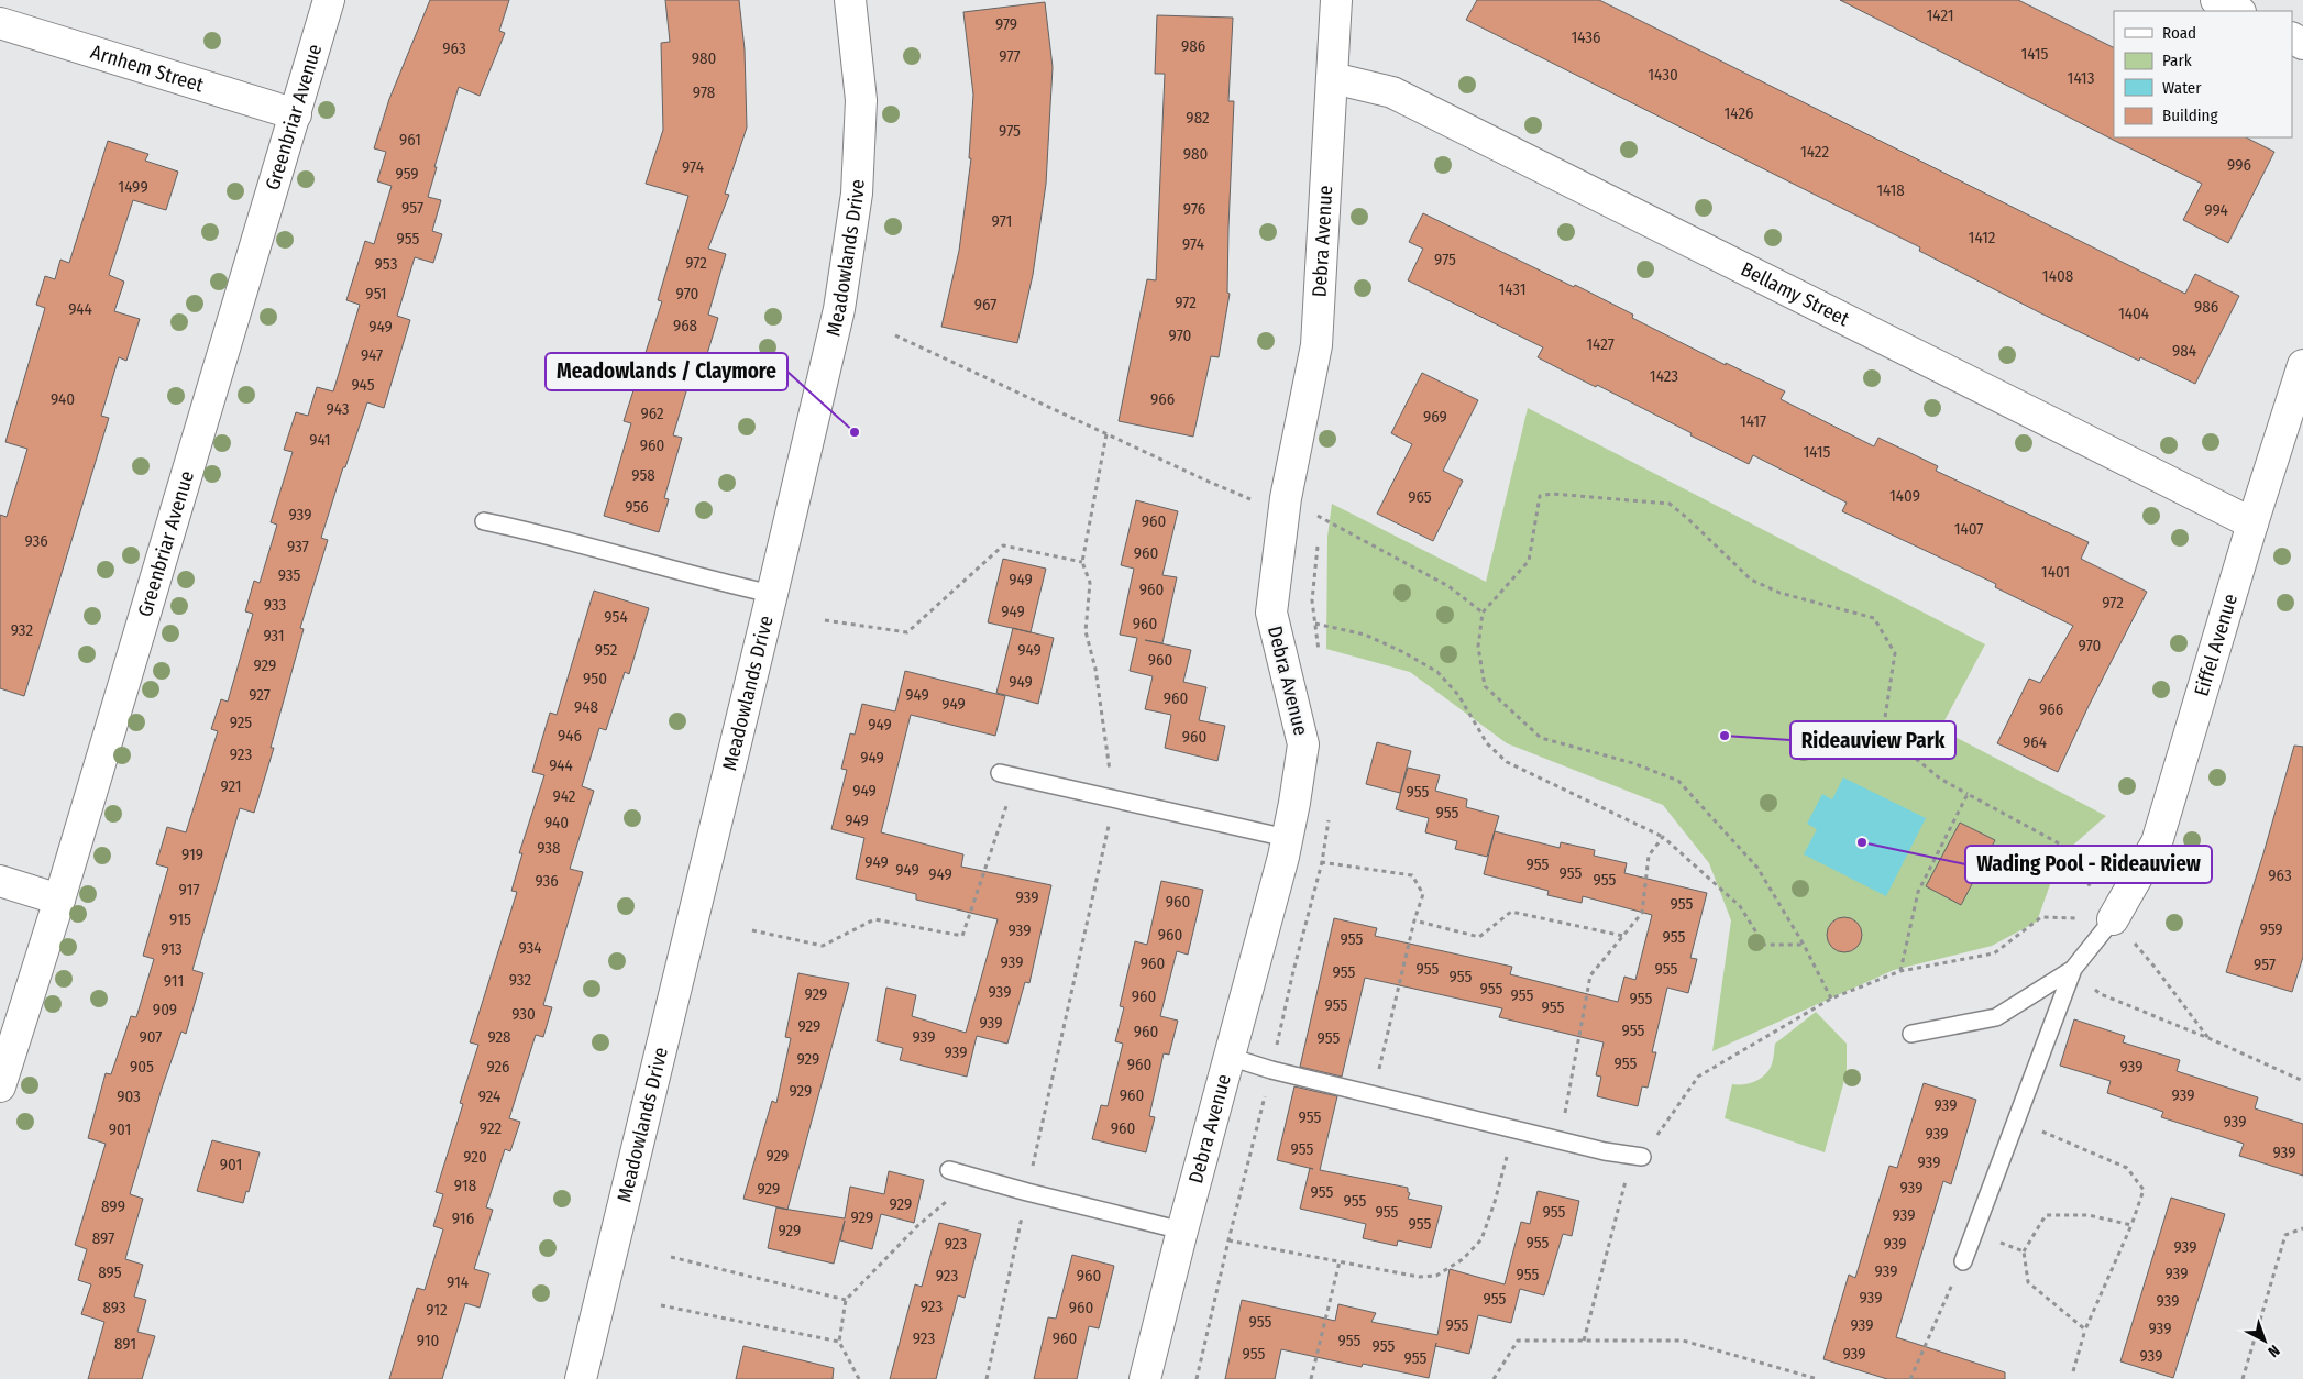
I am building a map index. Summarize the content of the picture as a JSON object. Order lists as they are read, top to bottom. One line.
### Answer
{"streets":{"street":["Arnhem Street","Greenbriar Avenue","Debra Avenue","Meadowlands Drive","Bellamy Street","Eiffel Avenue"]},"crossings":[["Arnhem Street","Greenbriar Avenue"],["Debra Avenue","Bellamy Street"],["Bellamy Street","Eiffel Avenue"]],"places":["Meadowlands / Claymore","Rideauview Park","Wading Pool - Rideauview"],"house_numbers":["1421","979","1436","986","963","1415","977","980","1430","1413","978","1426","982","975","961","1422","980","996","974","959","1499","1418","957","976","994","971","1412","955","974","975","972","953","1408","1431","951","970","972","967","986","944","1404","968","949","970","1427","984","947","1423","945","940","966","943","962","969","1417","941","960","1415","958","1409","965","956","939","960","1407","936","937","960","1401","935","949","960","972","933","949","954","960","932","931","970","952","949","960","929","950","949","927","949","960","949","948","966","925","949","946","960","964","923","949","944","921","949","955","942","955","949","940","938","919","949","955","949","955","949","963","955","936","917","939","960","955","915","959","939","960","955","955","934","913","939","960","957","955","955","955","955","932","911","955","939","929","955","960","955","955","955","909","930","939","929","955","960","907","928","939","955","939","929","955","960","905","926","939","929","960","939","903","924","939","955","939","922","960","901","939","955","939","929","920","939","901","918","939","929","955","955","929","899","955","955","939","929","916","955","929","897","955","923","939","939","939","895","939","955","923","960","914","939","955","939","923","893","960","912","955","955","939","939","923","960","910","955","891","955","955","939","939","955"],"legend":["Road","Park","Water","Building"],"north":"bottom right"}
